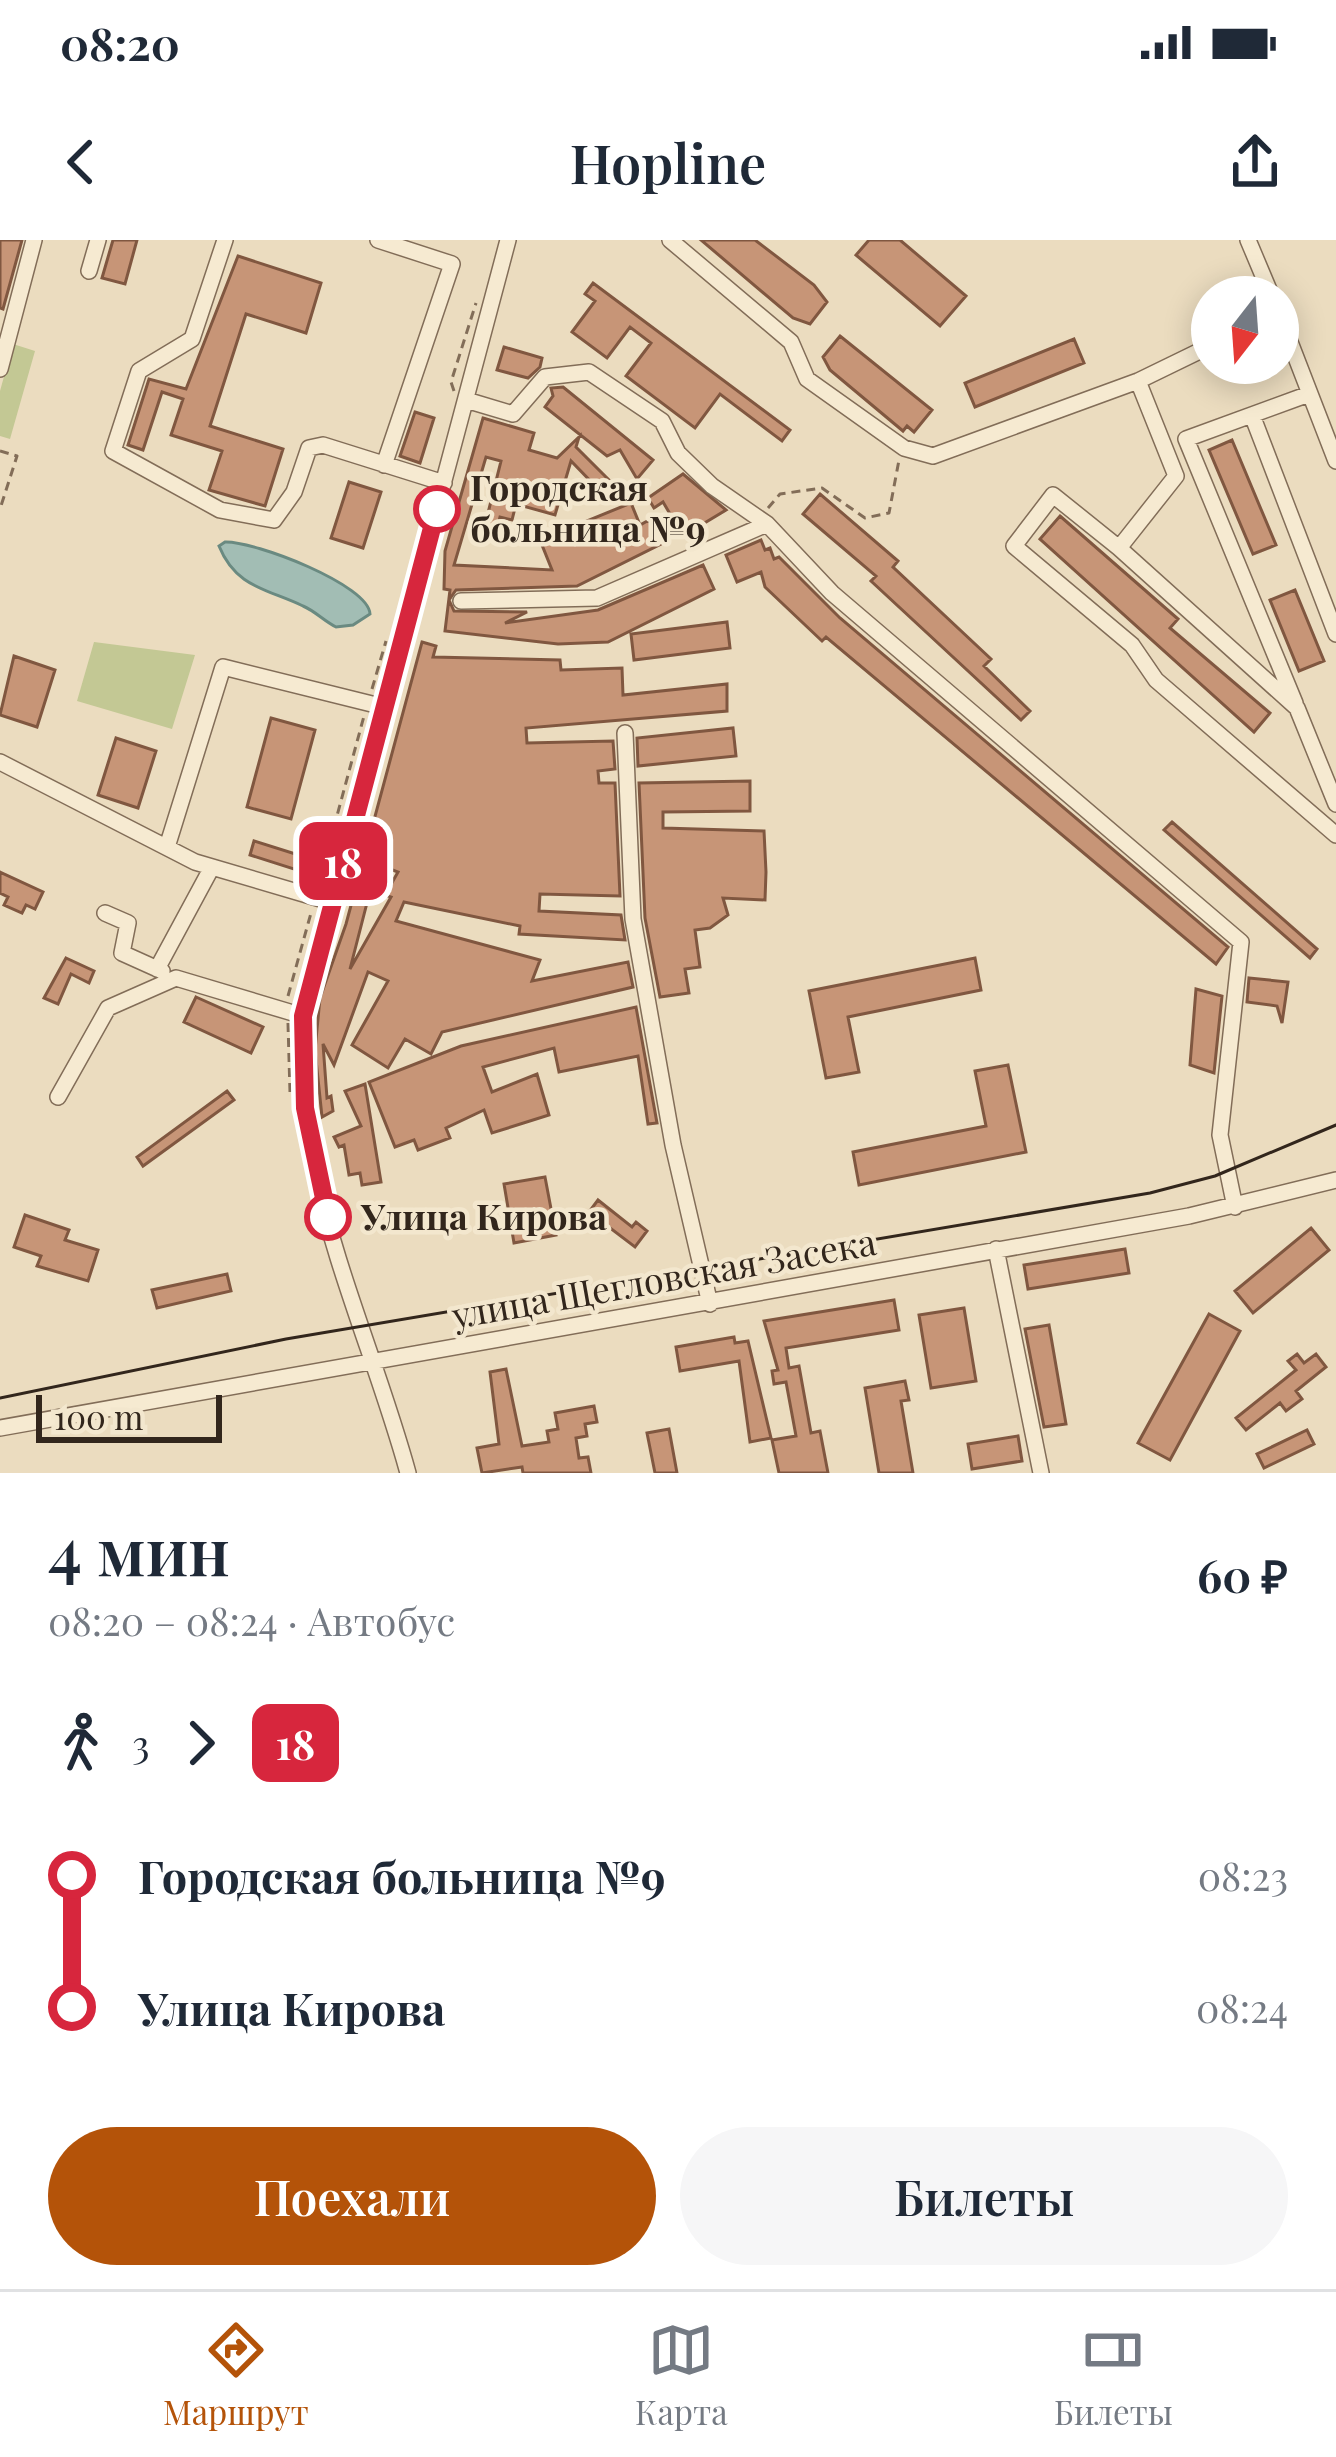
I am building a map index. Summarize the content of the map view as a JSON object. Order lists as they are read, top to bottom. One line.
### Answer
{"streets":{"street":["улица Щегловская Засека"]},"places":["Городская больница №9","Улица Кирова"],"lines":["bus line 18"],"scale_bar":"100 m","north":"bottom","page":{"status":"08:20","header":"Hopline","on_map":"18","scale":"100 m","heading":["4 мин","08:20 – 08:24 · Автобус","60 ₽"],"legs":["3","18"],"list":[{"name":"Городская больница №9","value":"08:23"},{"name":"Улица Кирова","value":"08:24"}],"buttons":["Поехали","Билеты"],"tabs":["Маршрут","Карта","Билеты"]}}
